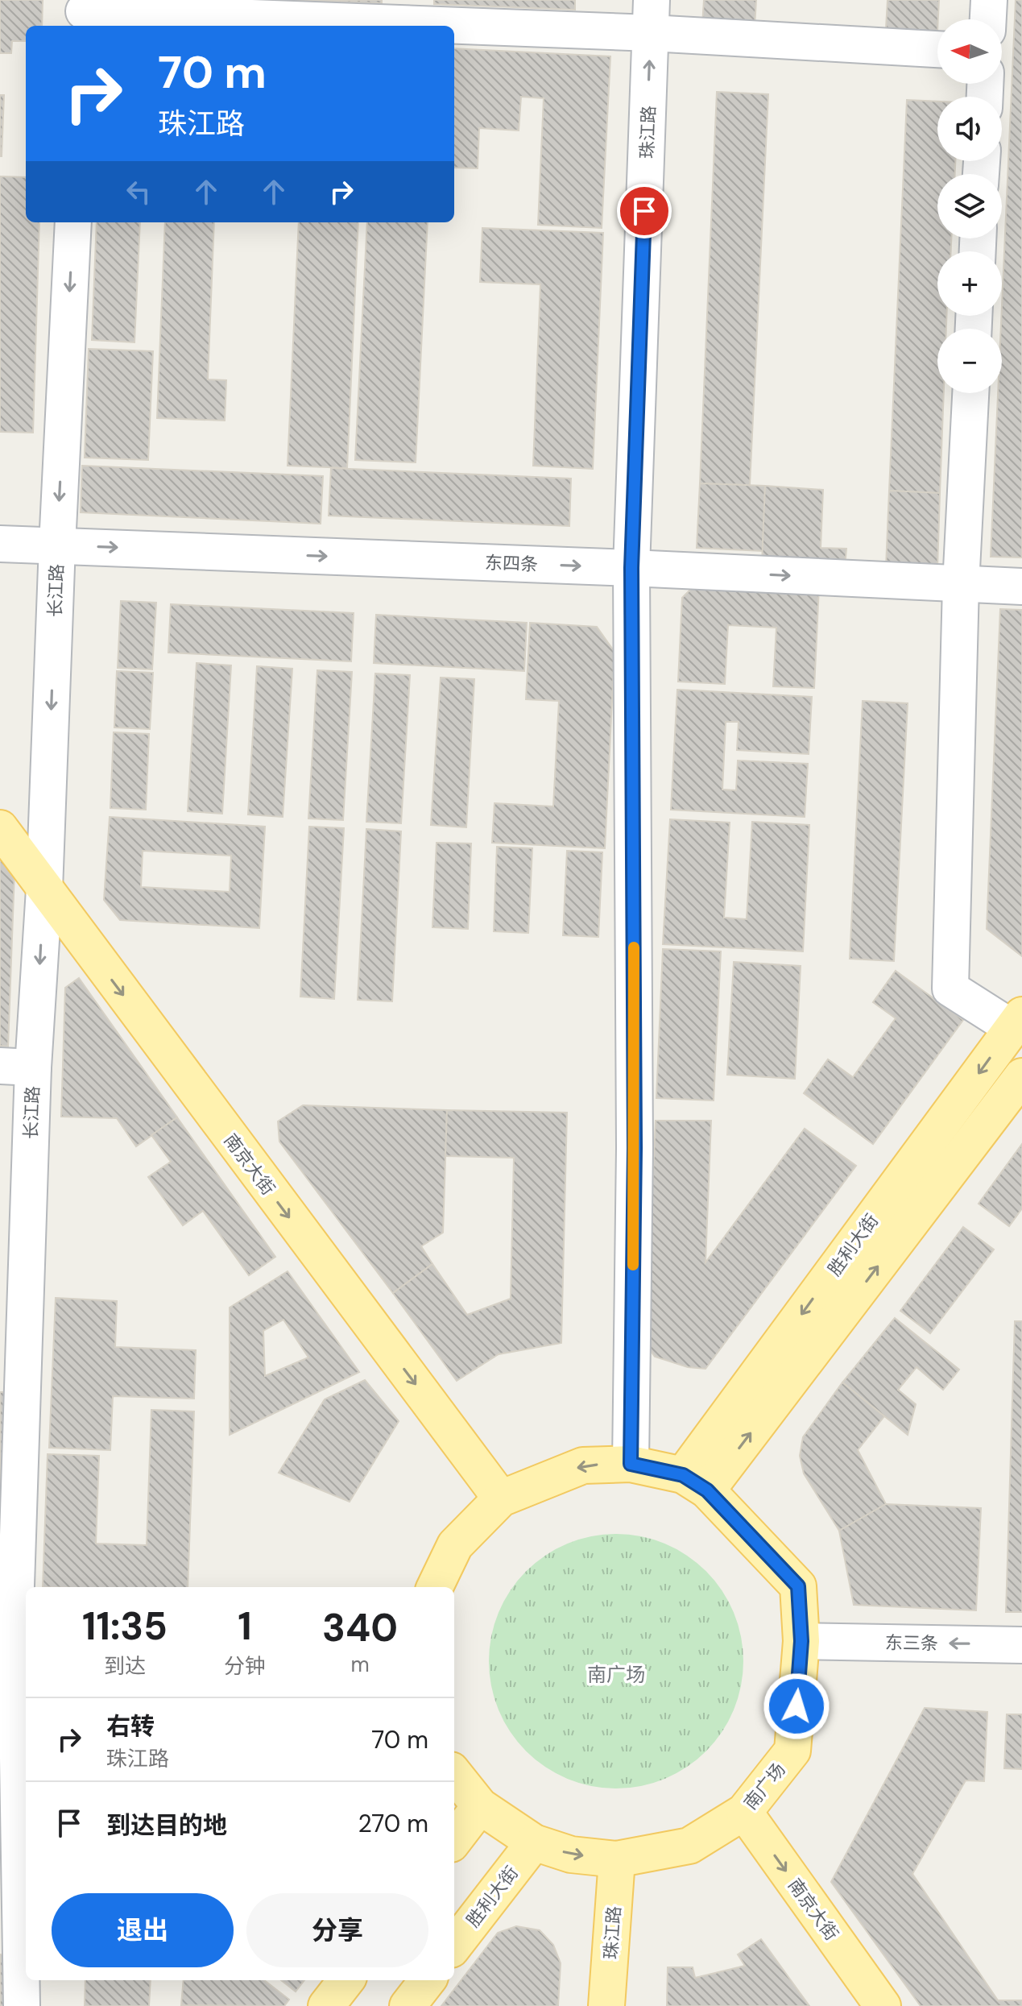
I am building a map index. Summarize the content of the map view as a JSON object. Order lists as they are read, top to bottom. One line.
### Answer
{"streets":{"main road":["珠江路","南京大街","胜利大街","南广场"],"street":["东四条","长江路","东三条"]},"crossings":[["珠江路","东四条"],["珠江路","南广场"],["东四条","长江路"],["长江路","南京大街"],["南京大街","南广场"],["胜利大街","南广场"],["东三条","南广场"]],"one_way":["东四条","长江路","南京大街","东三条"],"districts":["南广场"],"north":"left","page":{"map_buttons":["+","−"],"turn":["70 m","珠江路"],"eta":["11:35","到达","1","分钟","340","m"],"list":[{"name":"右转","note":"珠江路","value":"70 m"},{"name":"到达目的地","value":"270 m"}],"buttons":["退出","分享"]}}
